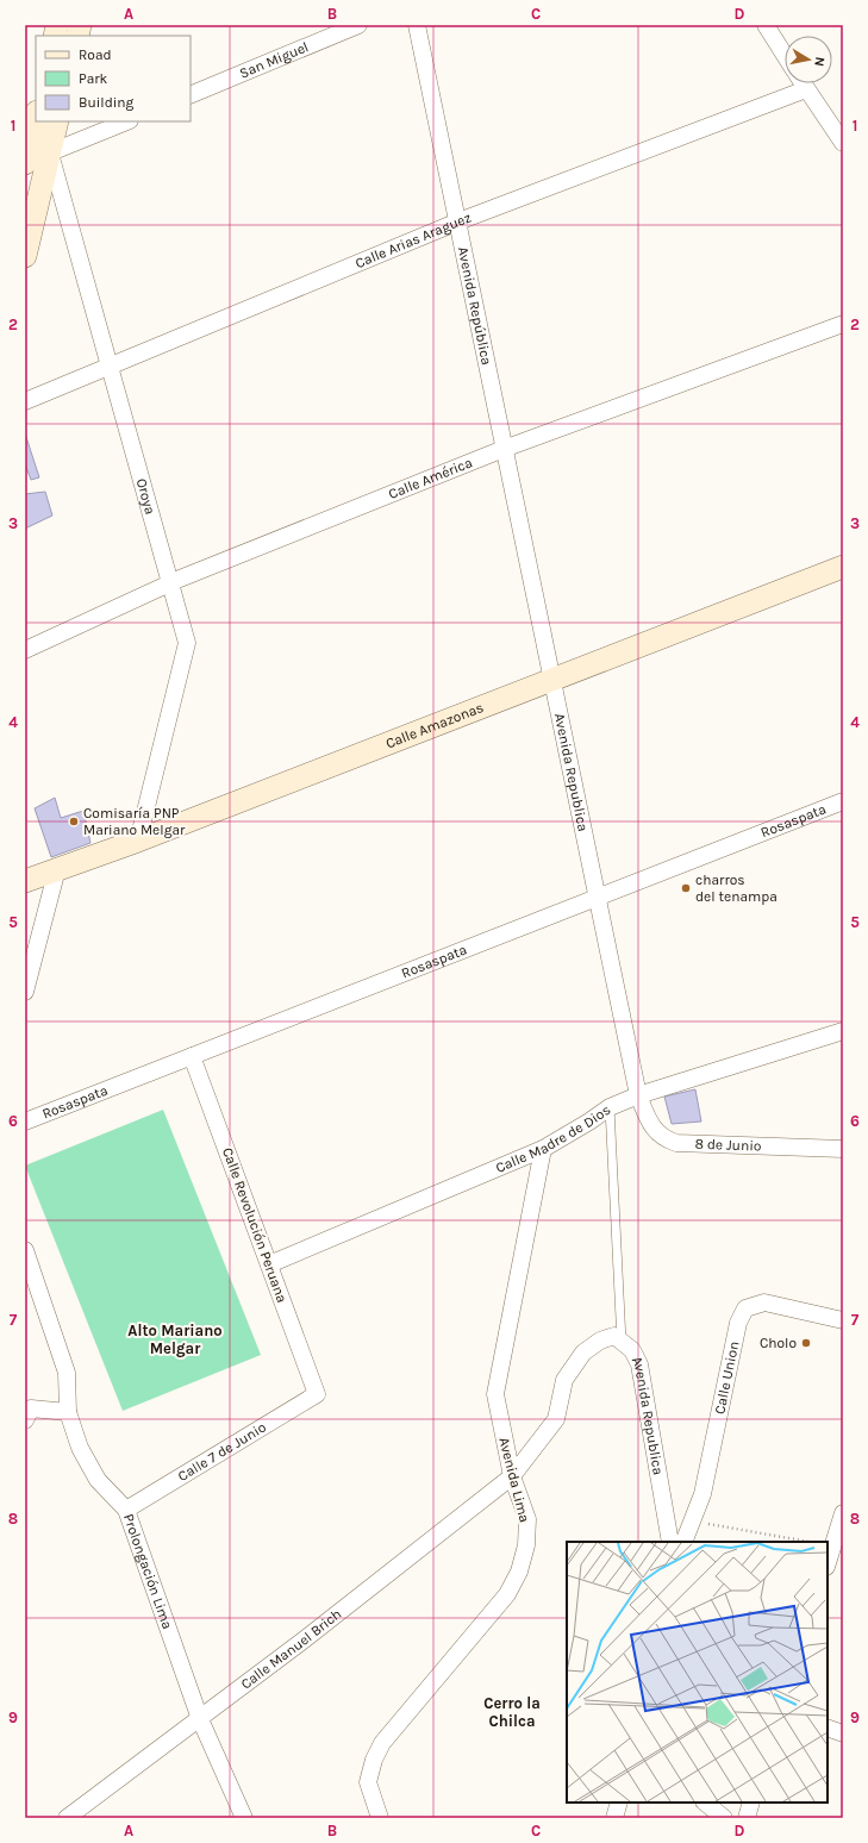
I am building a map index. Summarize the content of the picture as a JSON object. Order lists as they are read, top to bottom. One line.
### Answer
{"streets":{"street":["San Miguel","Calle Arias Araguez","Avenida República","Calle América","Oroya","Calle Amazonas","Avenida Republica","Rosaspata","Calle Madre de Dios","8 de Junio","Calle Revolución Peruana","Calle Union","Calle 7 de Junio","Avenida Lima","Prolongación Lima","Calle Manuel Brich"]},"crossings":[["Calle Arias Araguez","Avenida República"],["Calle Arias Araguez","Oroya"],["Avenida República","Calle América"],["Avenida República","Avenida Republica"],["Calle América","Oroya"],["Calle América","Avenida Republica"],["Oroya","Calle Amazonas"],["Calle Amazonas","Avenida Republica"],["Avenida Republica","Rosaspata"],["Avenida Republica","Calle Madre de Dios"],["Avenida Republica","8 de Junio"],["Avenida Republica","Avenida Lima"],["Avenida Republica","Calle Manuel Brich"],["Rosaspata","Calle Revolución Peruana"],["Calle Madre de Dios","8 de Junio"],["Calle Madre de Dios","Calle Revolución Peruana"],["Calle Madre de Dios","Avenida Lima"],["Calle Revolución Peruana","Calle 7 de Junio"],["Calle 7 de Junio","Prolongación Lima"],["Avenida Lima","Calle Manuel Brich"],["Prolongación Lima","Calle Manuel Brich"]],"districts":["Alto Mariano Melgar","Cerro la Chilca"],"places":["Comisaría PNP Mariano Melgar","charros del tenampa","Cholo"],"legend":["Road","Park","Building"],"north":"right","grid":{"columns":["A","B","C","D"],"rows":["1","2","3","4","5","6","7","8","9"]}}
